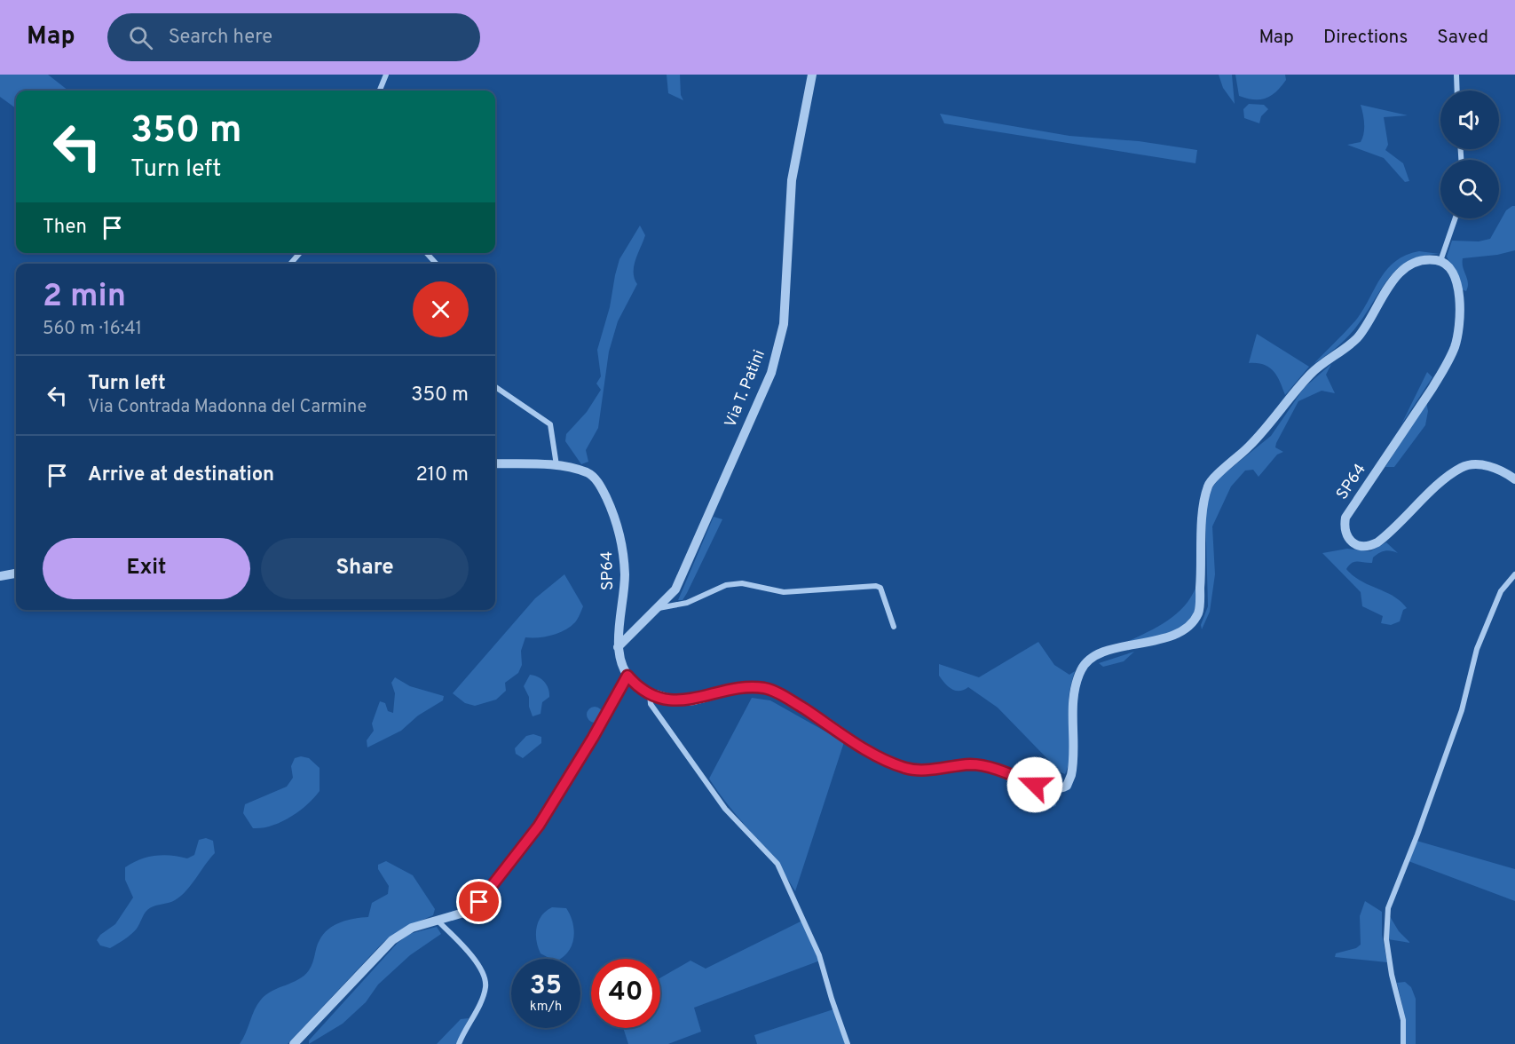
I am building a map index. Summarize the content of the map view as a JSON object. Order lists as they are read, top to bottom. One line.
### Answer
{"streets":{"street":["Via T. Patini","SP64"]},"crossings":[["Via T. Patini","SP64"]],"page":{"header":"Map","search":"Search here","nav":["Map","Directions","Saved"],"turn":["350 m","Turn left"],"then":"Then","heading":["2 min","560 m · 16:41"],"list":[{"name":"Turn left","note":"Via Contrada Madonna del Carmine","value":"350 m"},{"name":"Arrive at destination","value":"210 m"}],"buttons":["Exit","Share"],"speed":"35 km/h","limit":"40"}}
